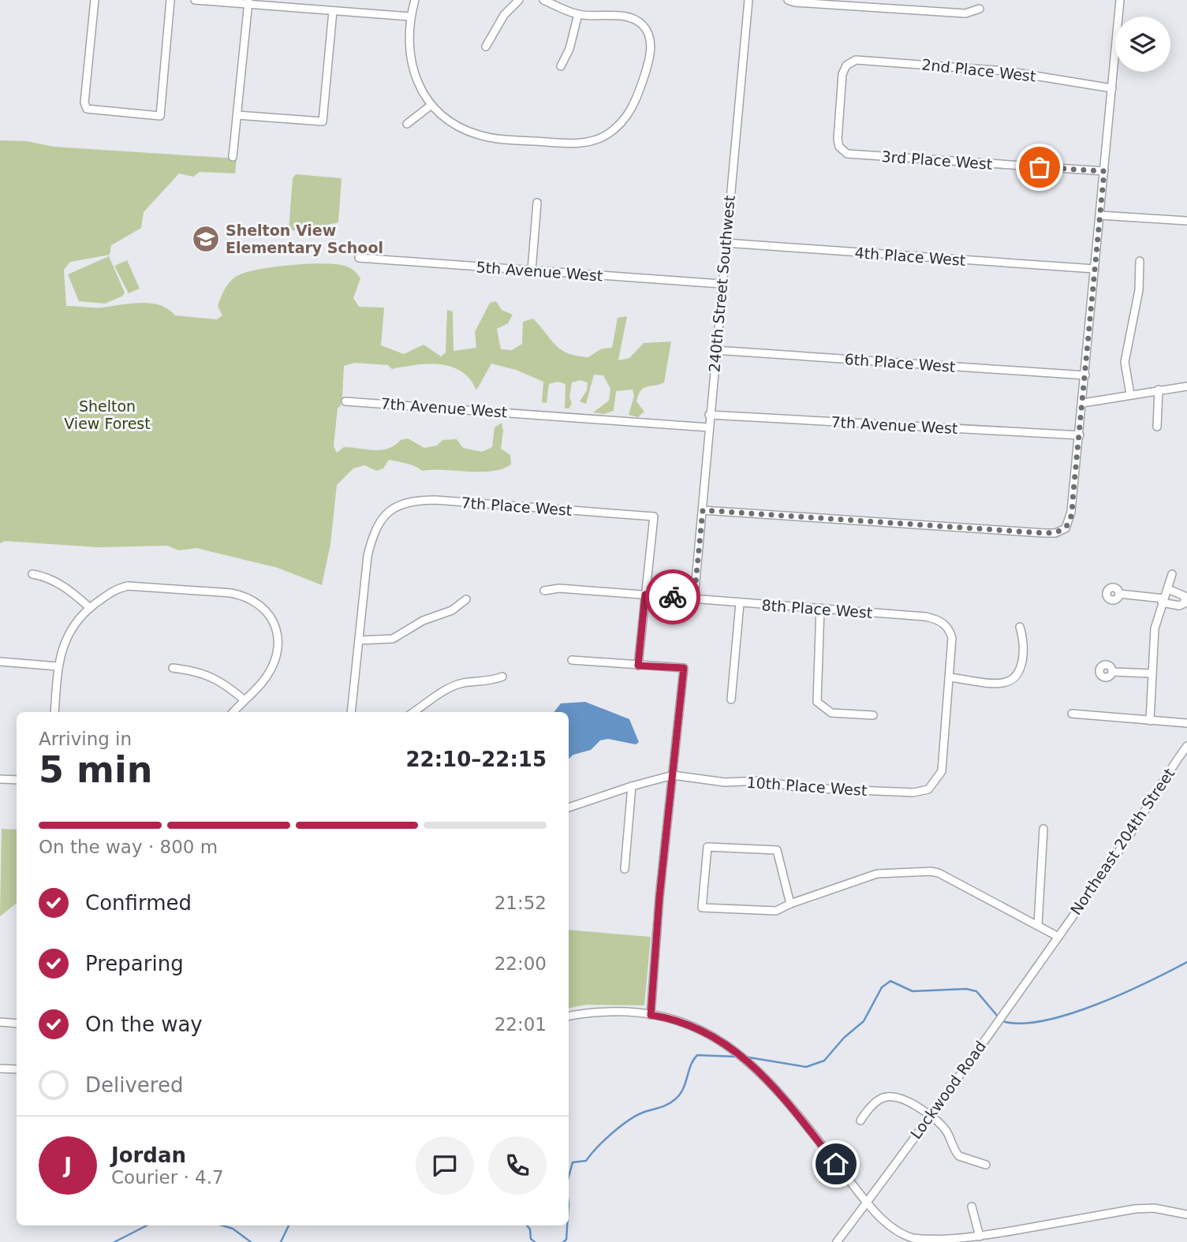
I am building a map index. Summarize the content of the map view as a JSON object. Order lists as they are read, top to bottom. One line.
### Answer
{"streets":{"street":["2nd Place West","3rd Place West","4th Place West","5th Avenue West","240th Street Southwest","6th Place West","7th Avenue West","7th Place West","8th Place West","10th Place West","Northeast 204th Street","Lockwood Road"]},"crossings":[["2nd Place West","3rd Place West"],["4th Place West","240th Street Southwest"],["5th Avenue West","240th Street Southwest"],["240th Street Southwest","6th Place West"],["240th Street Southwest","7th Avenue West"],["240th Street Southwest","8th Place West"],["7th Place West","8th Place West"],["8th Place West","10th Place West"],["Northeast 204th Street","Lockwood Road"]],"parks":["Shelton View Forest"],"places":{"school or university":["Shelton View Elementary School"]},"page":{"heading":["5 min","Arriving in","22:10–22:15"],"panel":["Jordan","Courier · 4.7"],"bar":"On the way · 800 m","list":[["Confirmed","21:52"],["Preparing","22:00"],["On the way","22:01"],"Delivered"],"round":"J"}}
